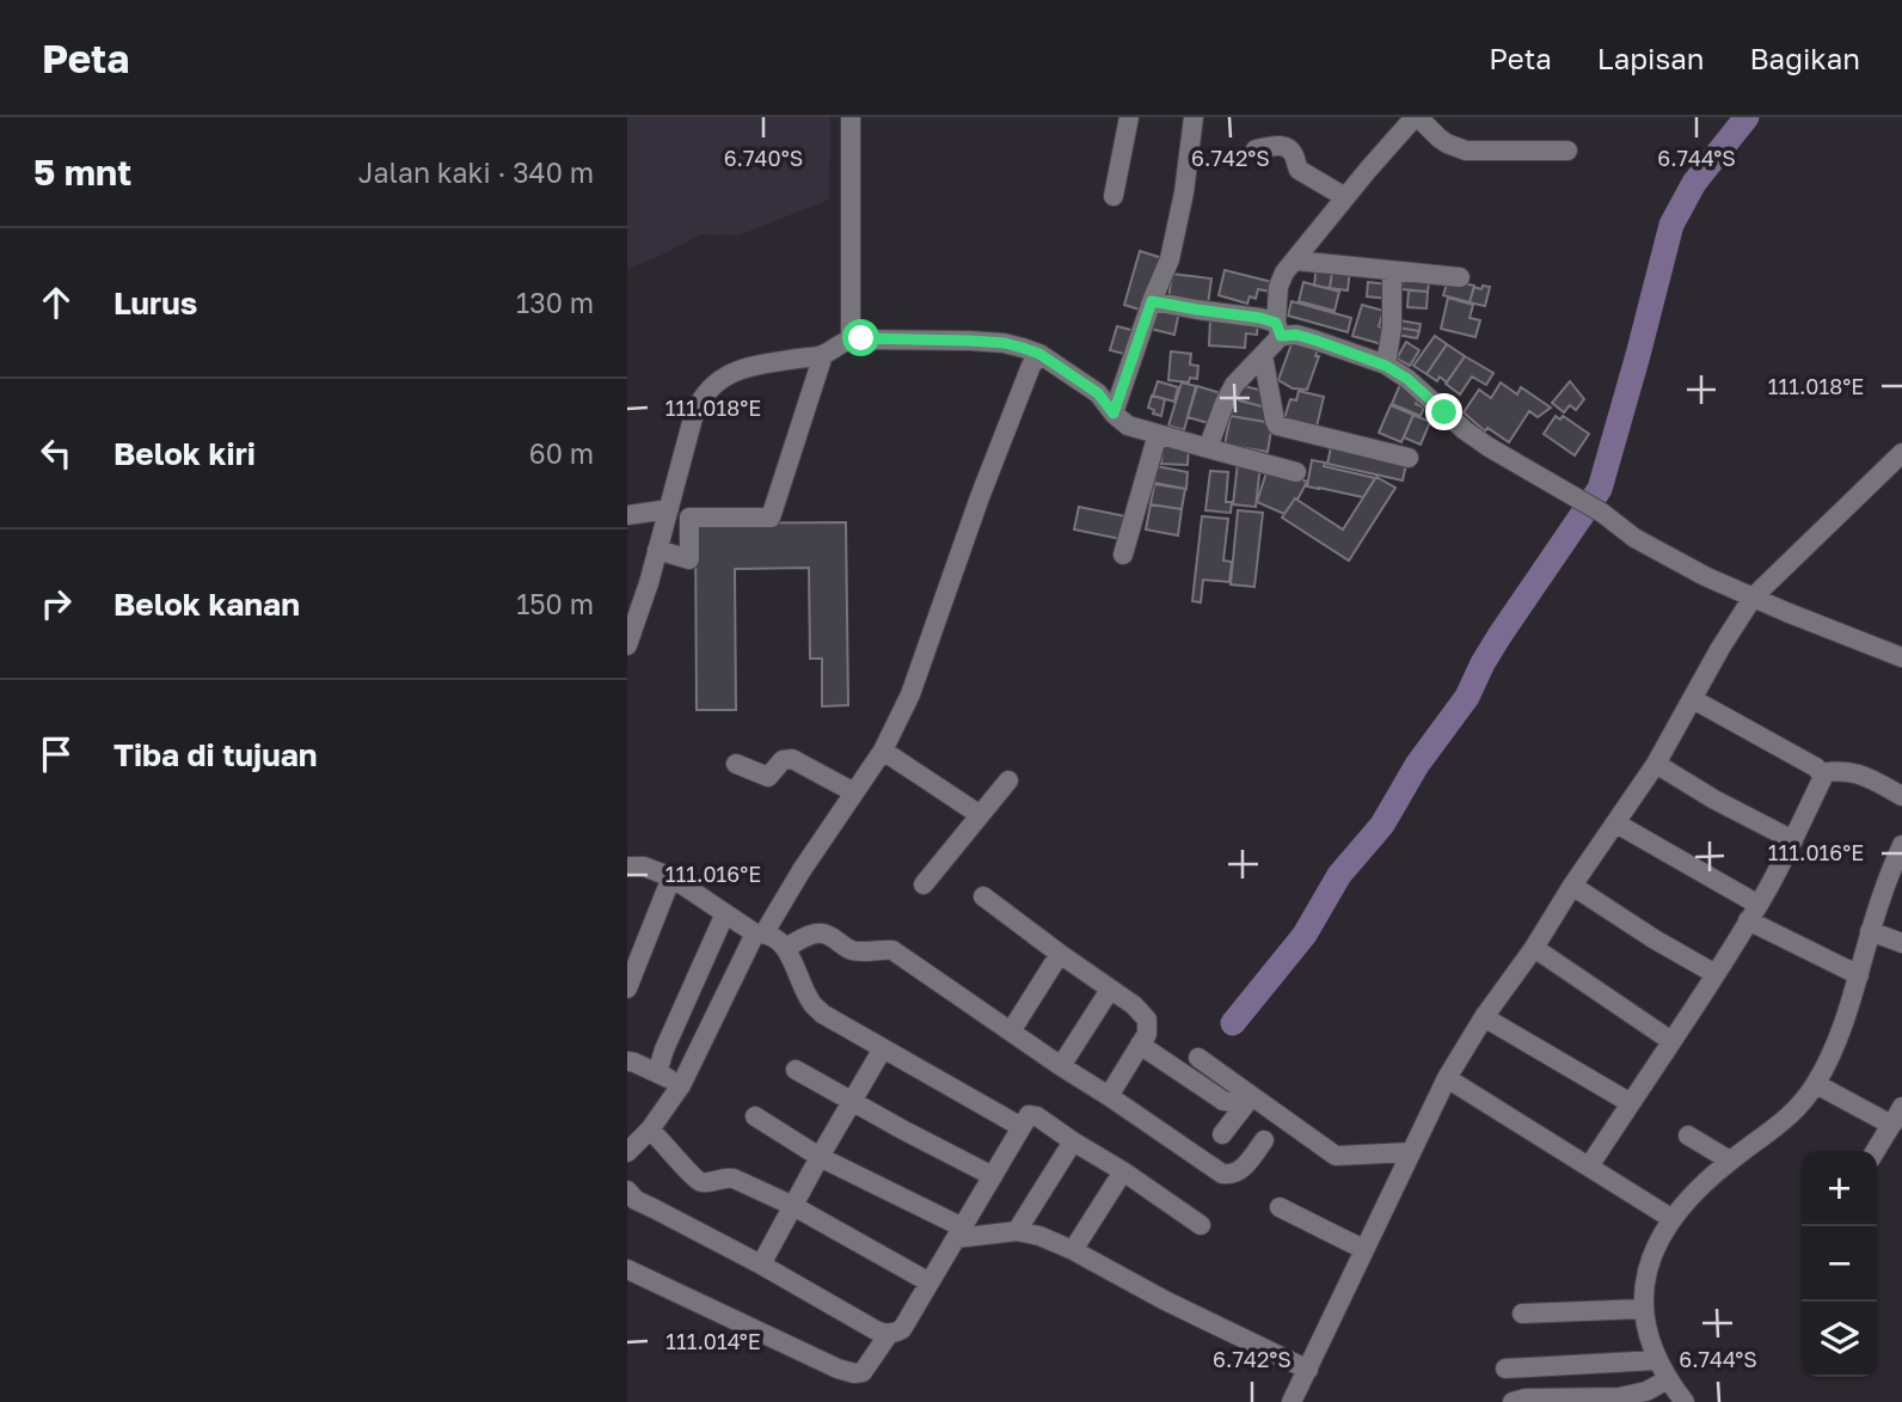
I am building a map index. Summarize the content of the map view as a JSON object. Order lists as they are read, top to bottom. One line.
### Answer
{"page":{"header":"Peta","nav":["Peta","Lapisan","Bagikan"],"heading":["5 mnt","Jalan kaki · 340 m"],"list":[["Lurus","130 m"],["Belok kiri","60 m"],["Belok kanan","150 m"],"Tiba di tujuan"],"map_buttons":["+","−"]},"coordinates":["6.740°S","6.742°S","6.744°S","111.018°E","111.016°E","111.014°E"]}
